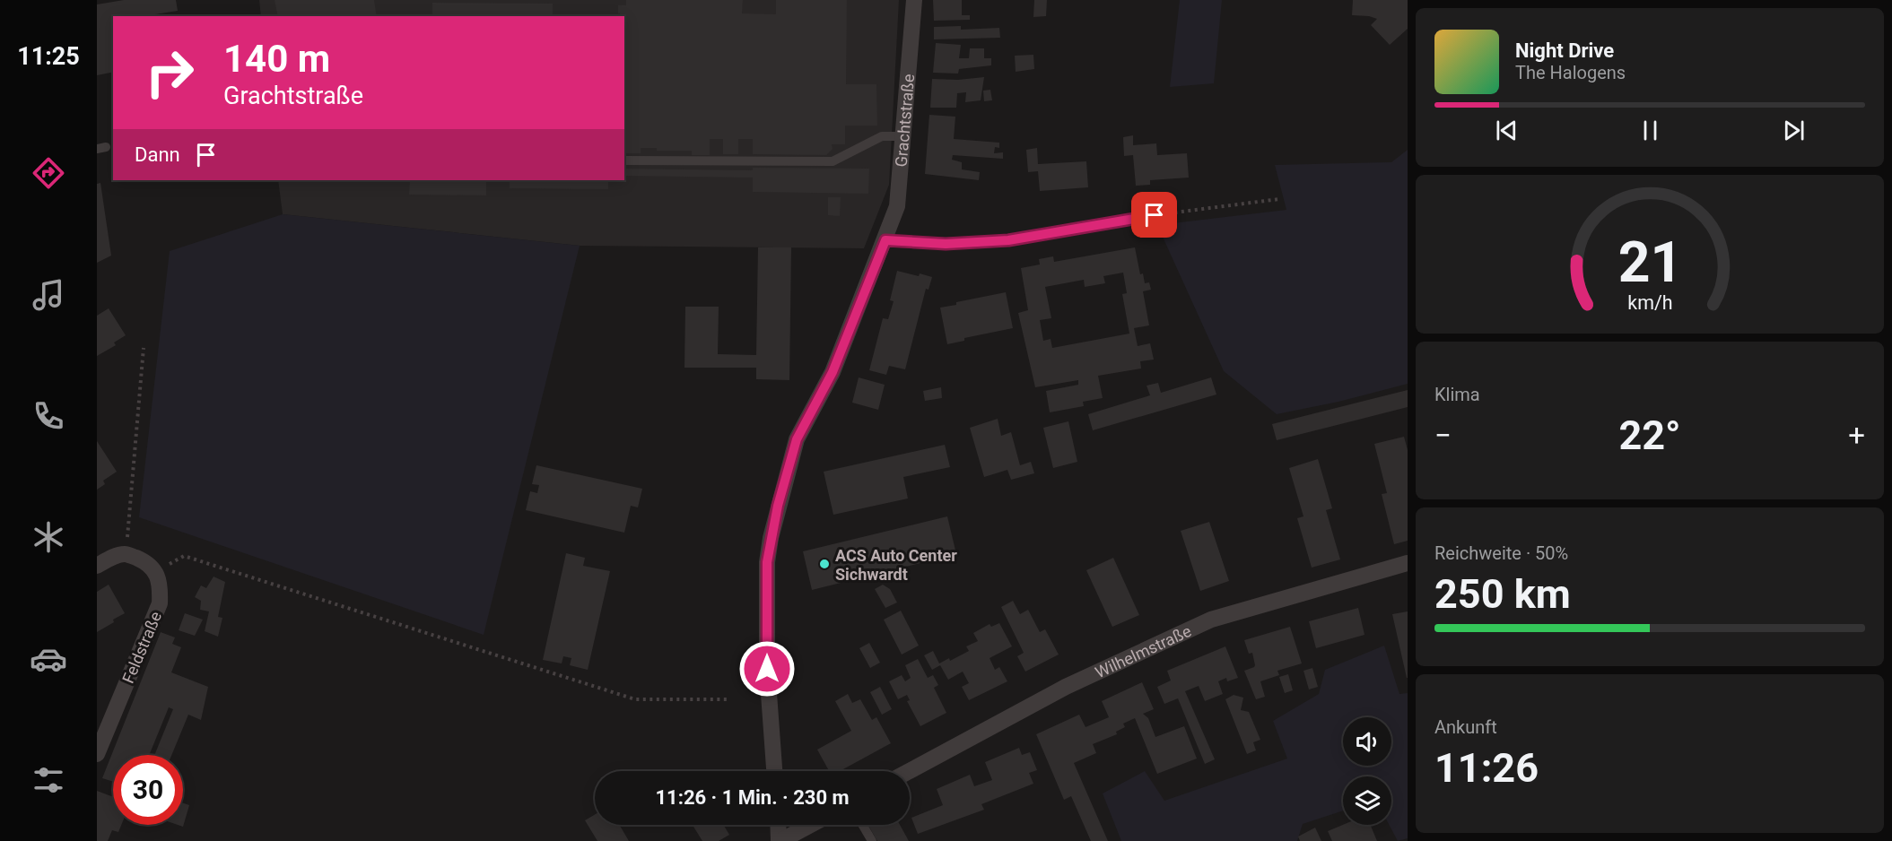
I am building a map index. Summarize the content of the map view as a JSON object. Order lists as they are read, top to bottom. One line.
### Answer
{"streets":{"street":["Grachtstraße","Feldstraße","Wilhelmstraße"]},"places":["ACS Auto Center Sichwardt"],"page":{"tabs":"11:25","turn":["140 m","Grachtstraße"],"song":["Night Drive","The Halogens"],"then":"Dann","tile":["Klima",["Reichweite · 50%","250 km"],["Ankunft","11:26"]],"heat":["−","22°","+"],"limit":"30","trip":"11:26 · 1 Min. · 230 m","gauge":["21","km/h"]}}
